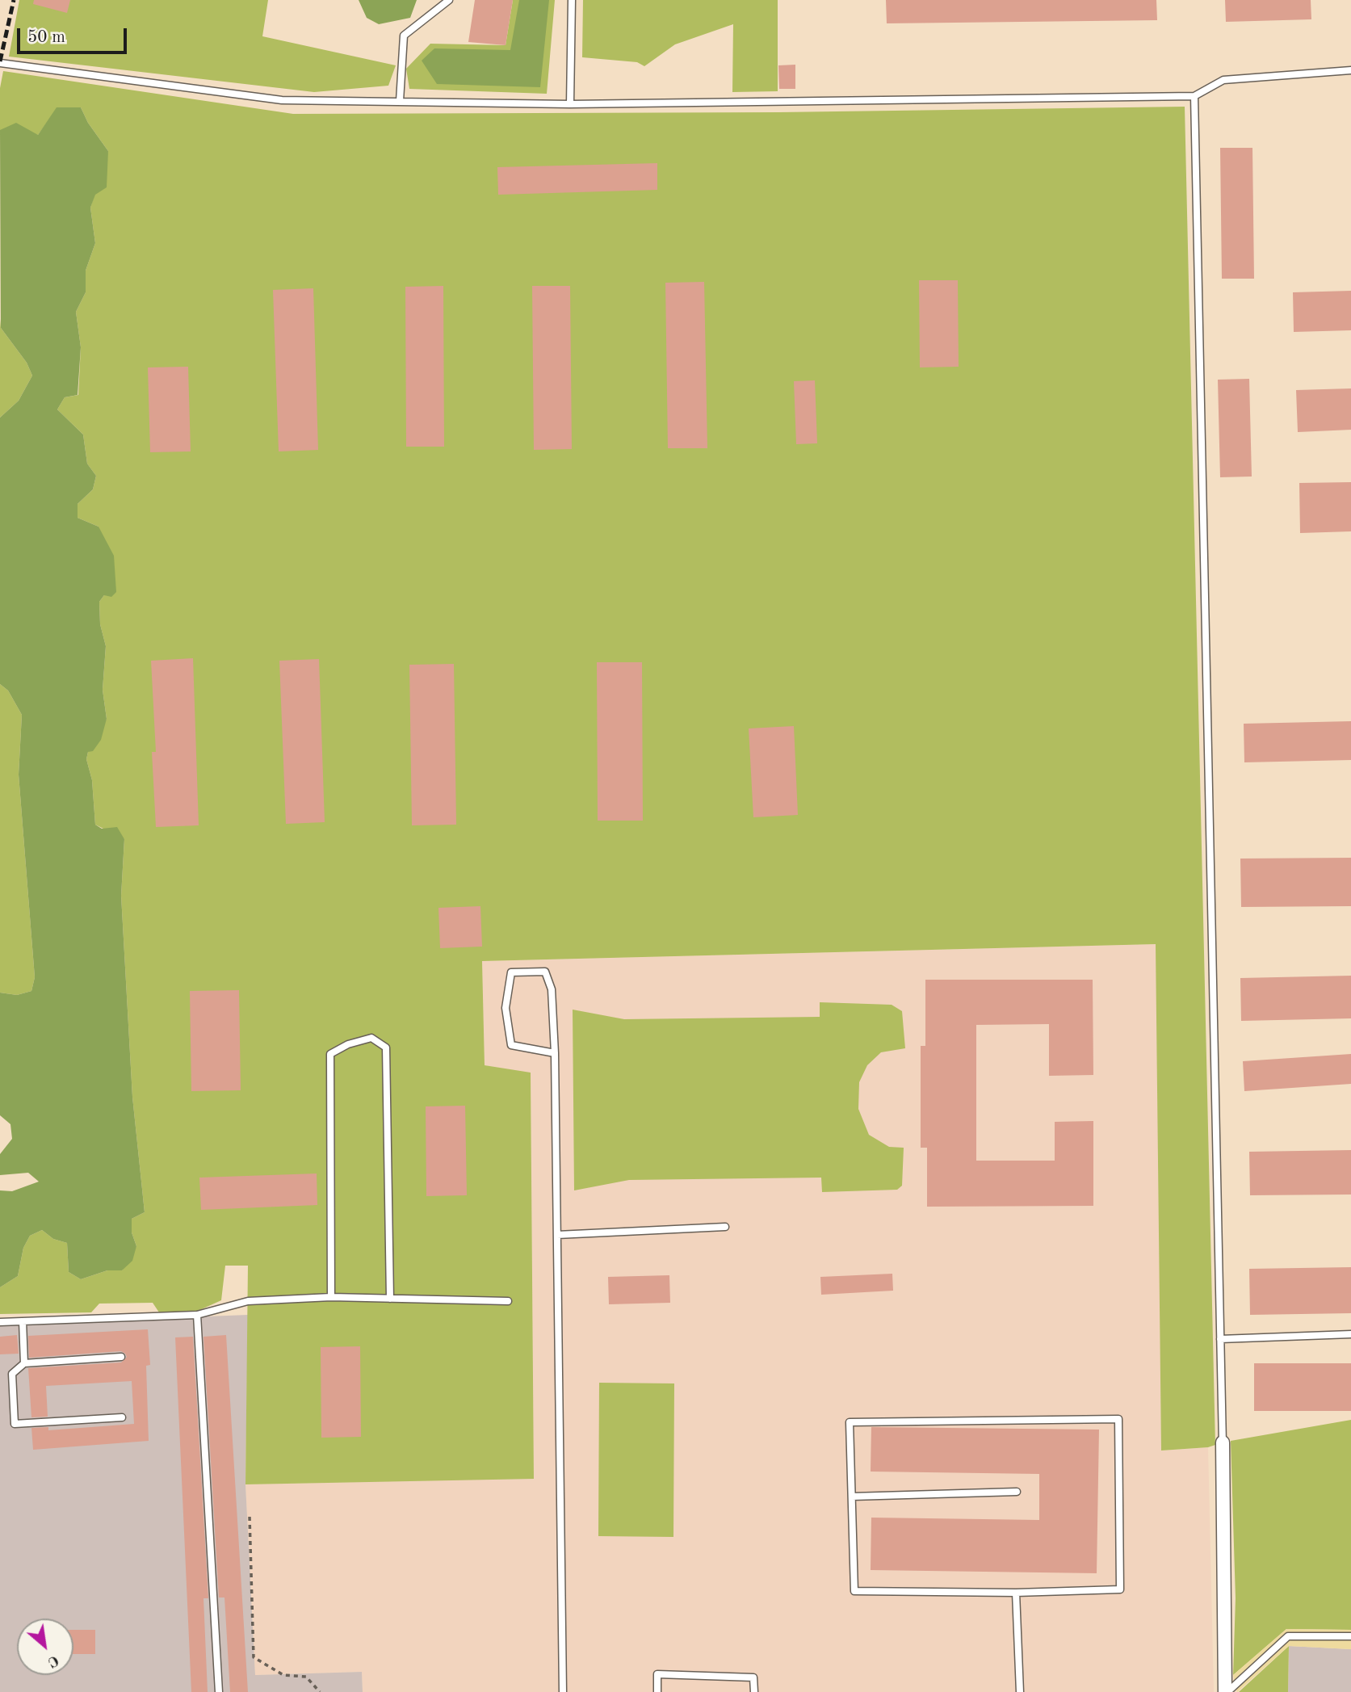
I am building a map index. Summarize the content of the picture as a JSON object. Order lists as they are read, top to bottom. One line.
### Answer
{"scale_bar":"50 m","north":"bottom right"}
